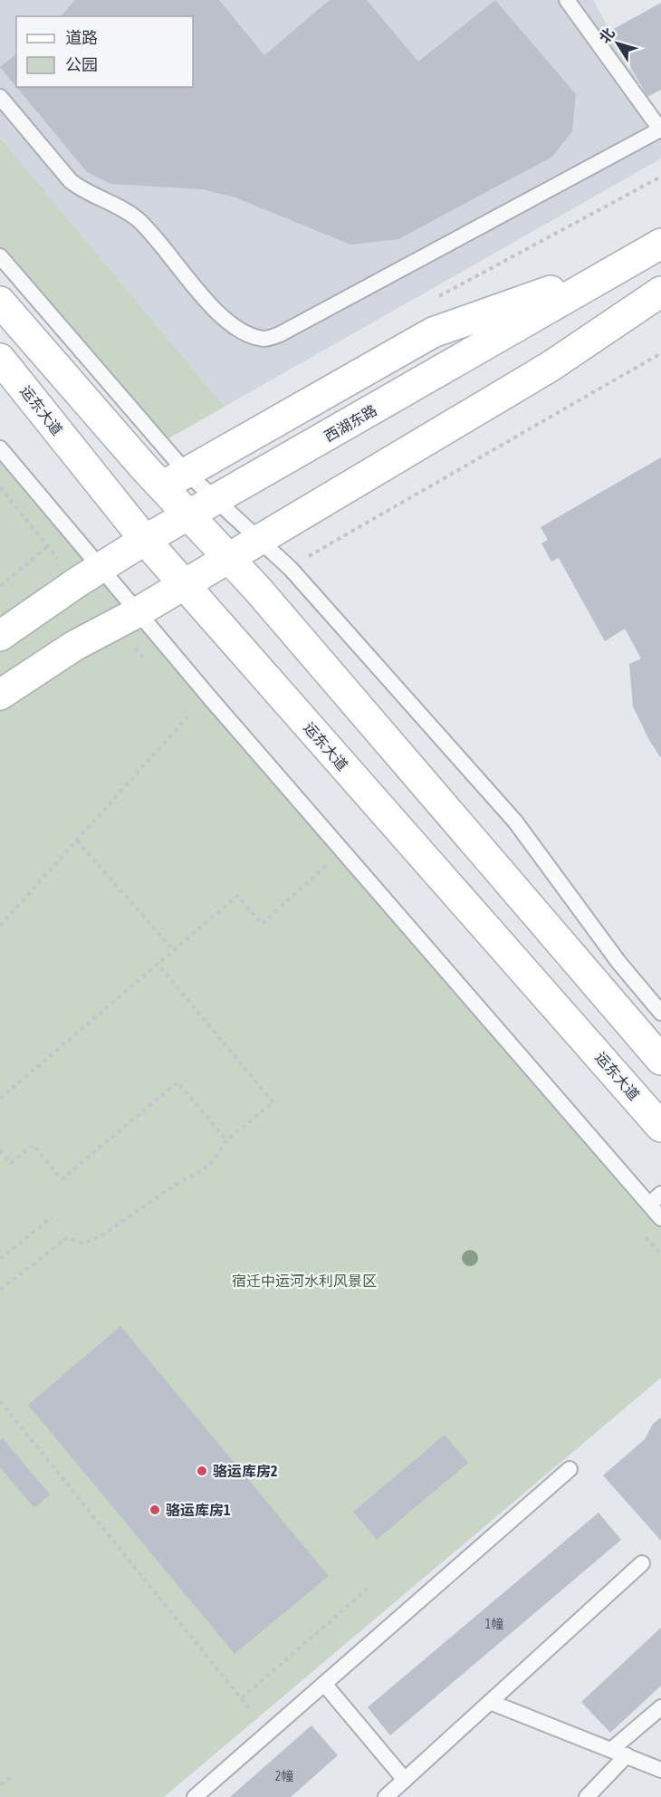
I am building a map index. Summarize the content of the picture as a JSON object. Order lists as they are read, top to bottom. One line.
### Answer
{"streets":{"main road":["运东大道","西湖东路"]},"crossings":[["运东大道","西湖东路"]],"parks":["宿迁中运河水利风景区"],"places":["骆运库房2","骆运库房1"],"house_numbers":["1幢","2幢"],"legend":["道路","公园"],"north":"top left"}
